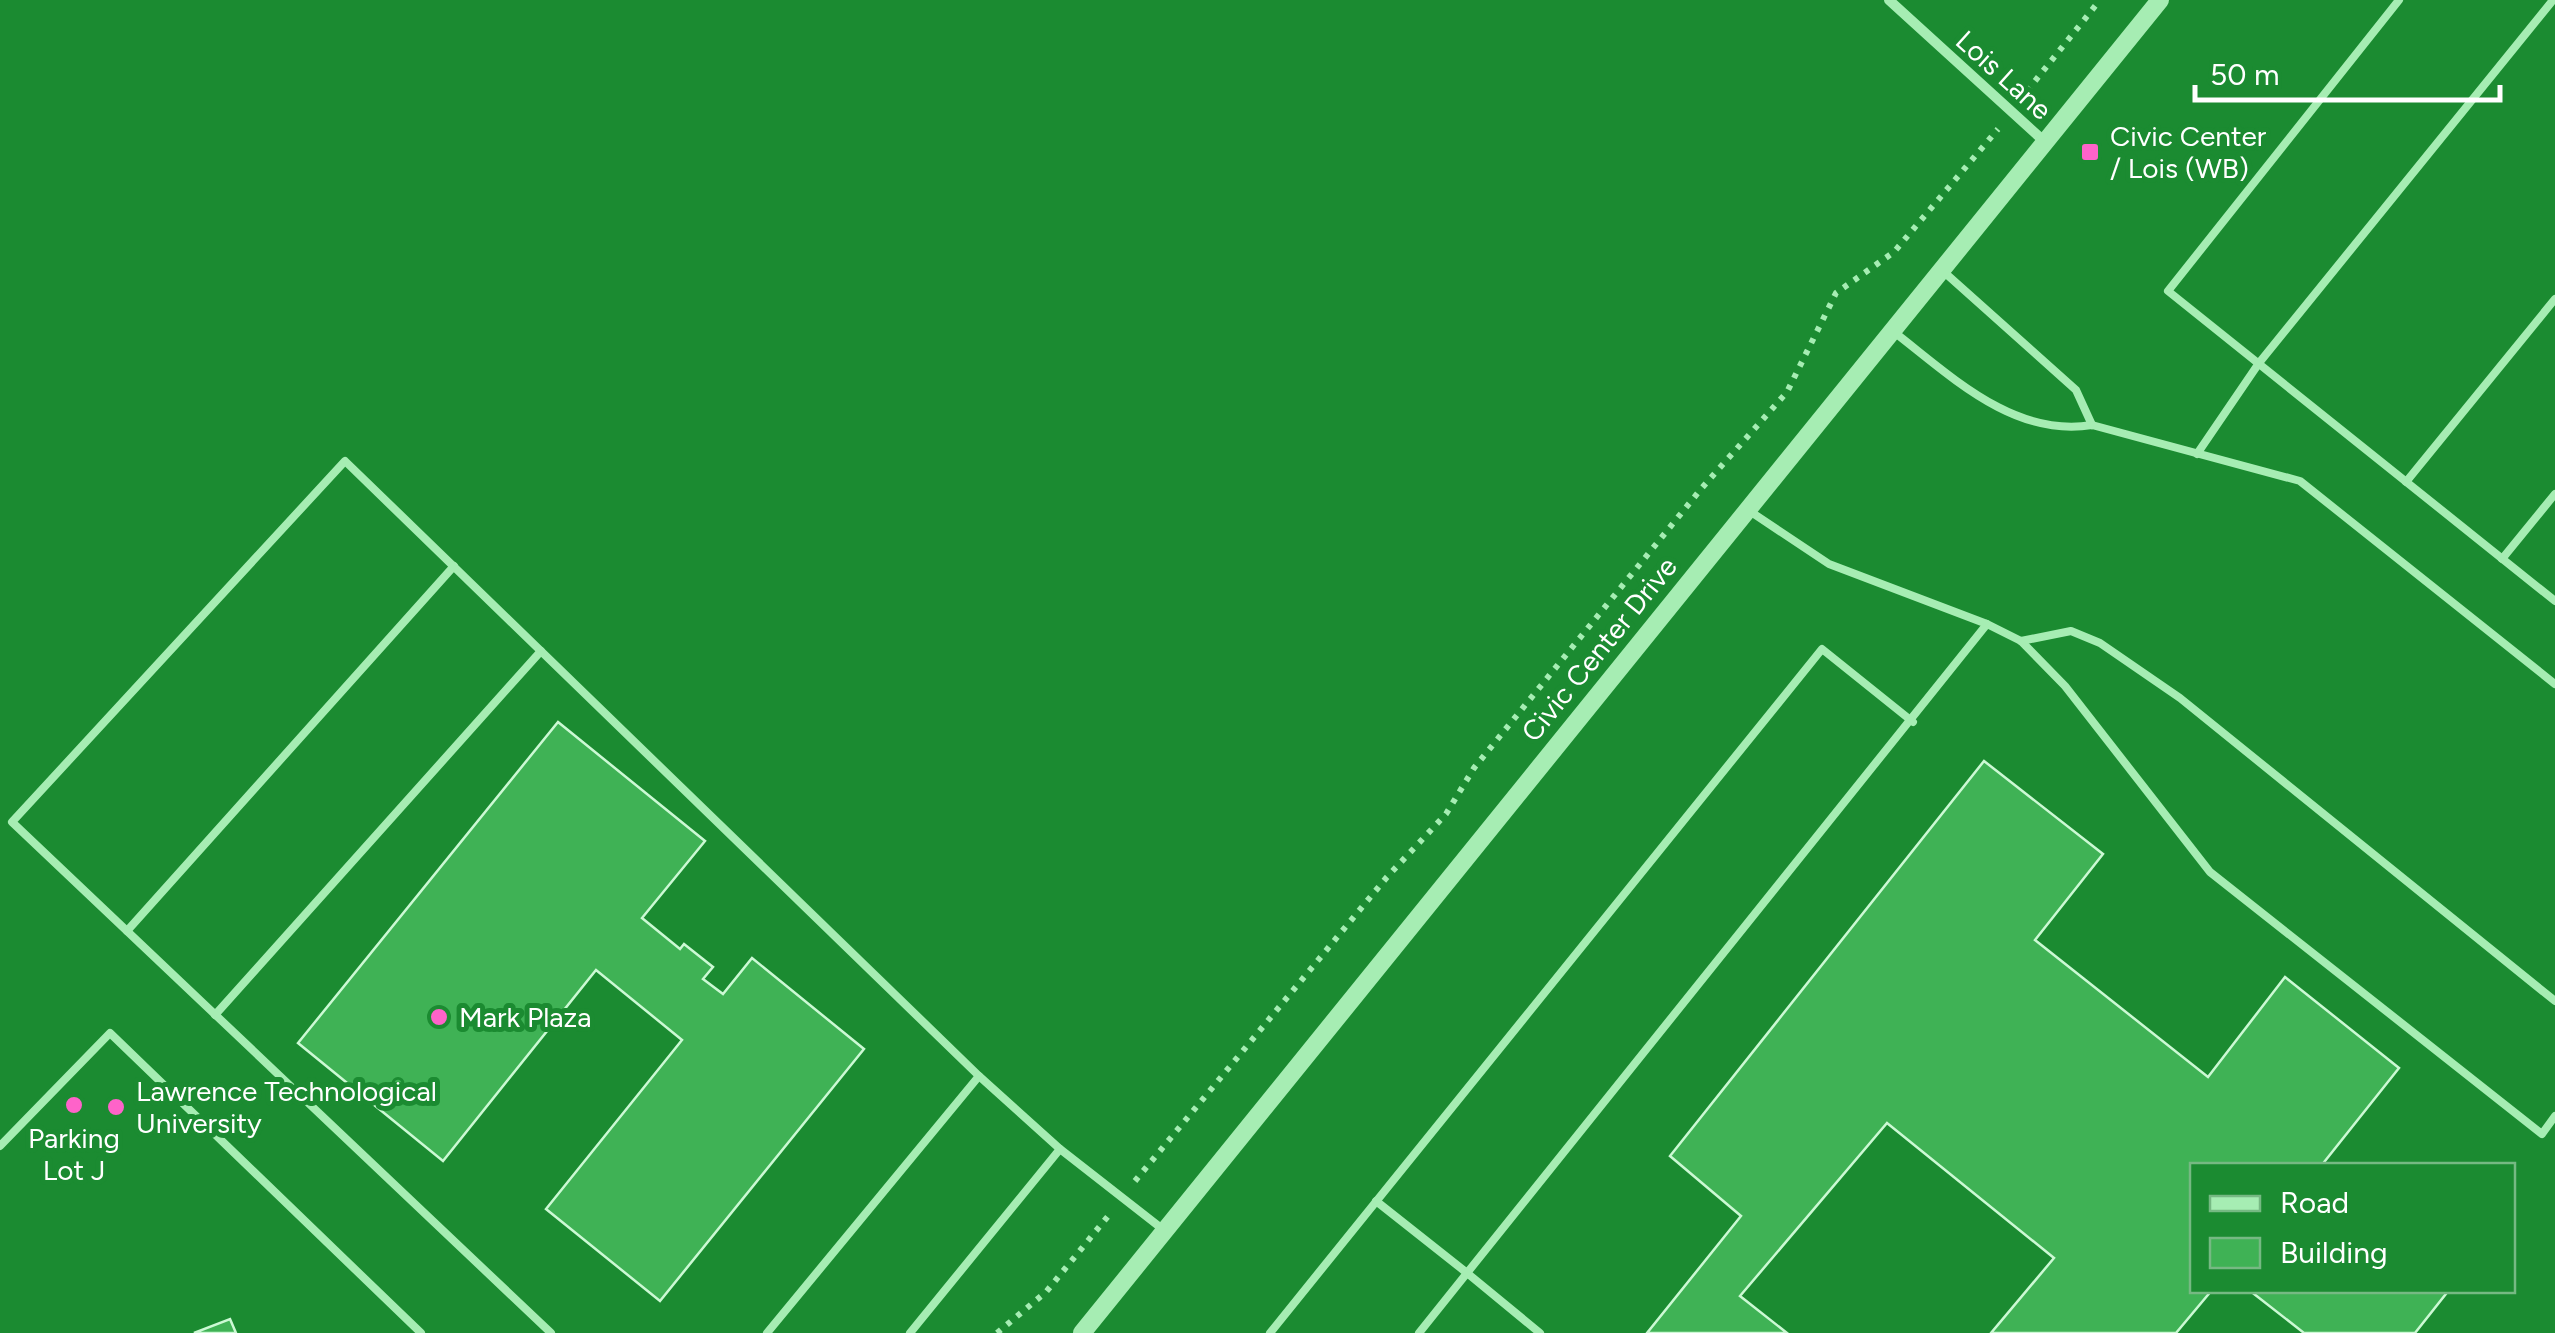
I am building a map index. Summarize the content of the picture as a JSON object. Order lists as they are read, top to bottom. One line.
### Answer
{"streets":{"street":["Lois Lane","Civic Center Drive"]},"crossings":[["Lois Lane","Civic Center Drive"]],"places":{"transit":["Civic Center / Lois (WB)"],"other":["Mark Plaza","Parking Lot J","Lawrence Technological University"]},"legend":["Road","Building"],"scale_bar":"50 m"}
